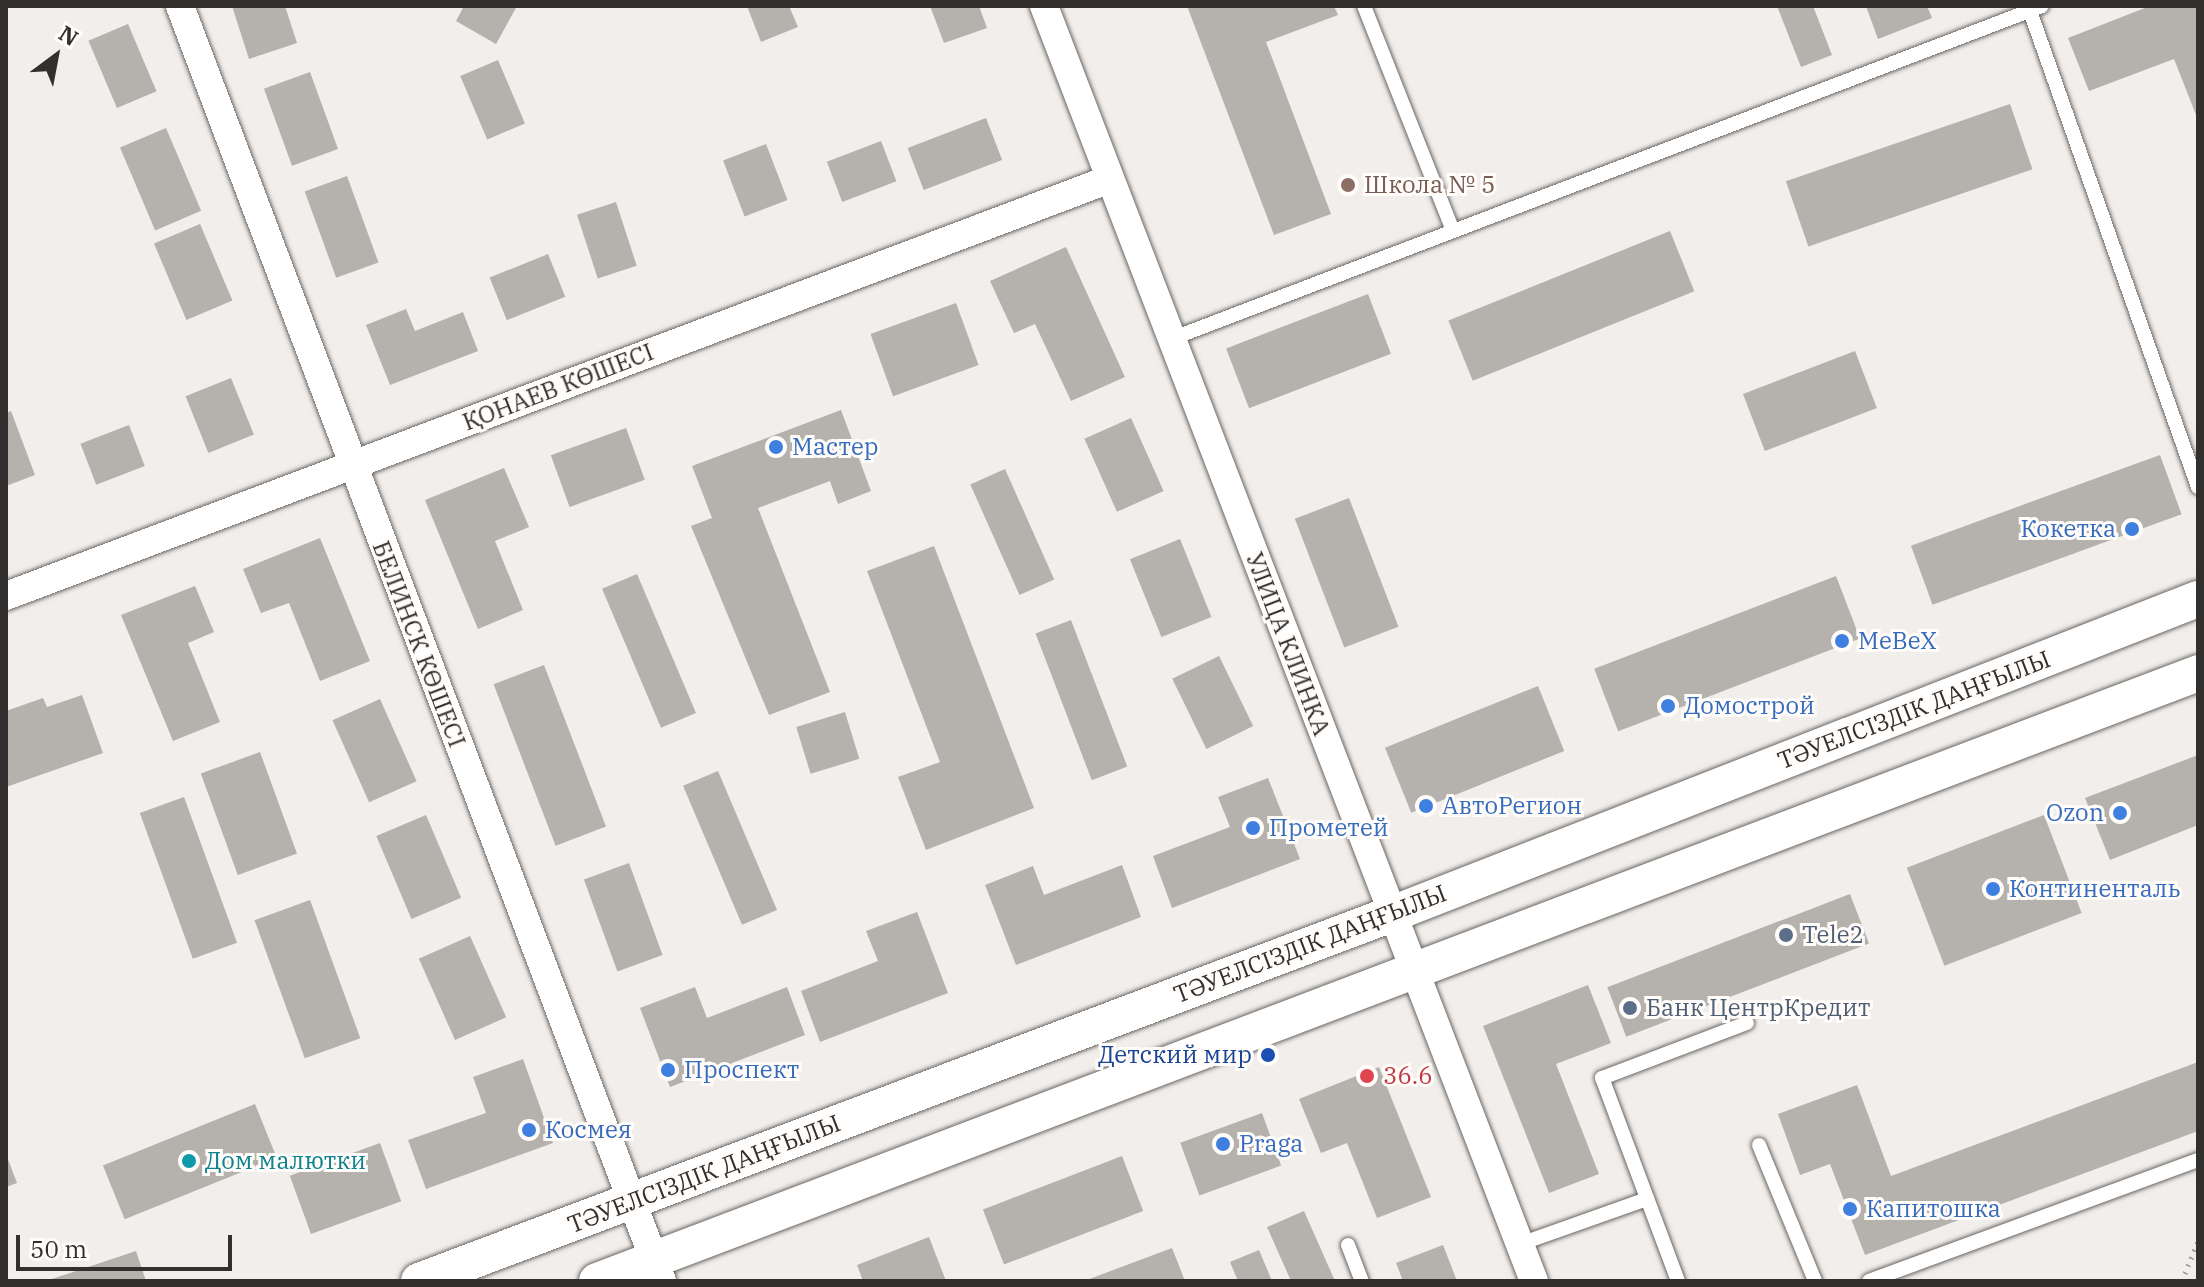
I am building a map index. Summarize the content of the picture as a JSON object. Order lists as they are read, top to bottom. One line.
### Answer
{"streets":{"street":["ҚОНАЕВ КӨШЕСІ","БЕЛИНСК КӨШЕСІ","УЛИЦА КЛИНКА","ТӘУЕЛСІЗДІК ДАҢҒЫЛЫ"]},"crossings":[["ҚОНАЕВ КӨШЕСІ","БЕЛИНСК КӨШЕСІ"],["ҚОНАЕВ КӨШЕСІ","УЛИЦА КЛИНКА"],["БЕЛИНСК КӨШЕСІ","ТӘУЕЛСІЗДІК ДАҢҒЫЛЫ"],["УЛИЦА КЛИНКА","ТӘУЕЛСІЗДІК ДАҢҒЫЛЫ"]],"places":["Школа № 5","Мастер","Кокетка","MeBeX","Домострой","АвтоРегион","Ozon","Прометей","Континенталь","Tele2","Банк ЦентрКредит","Детский мир","Проспект","36.6","Космея","Praga","Дом малютки","Капитошка"],"scale_bar":"50 m","north":"top right"}
